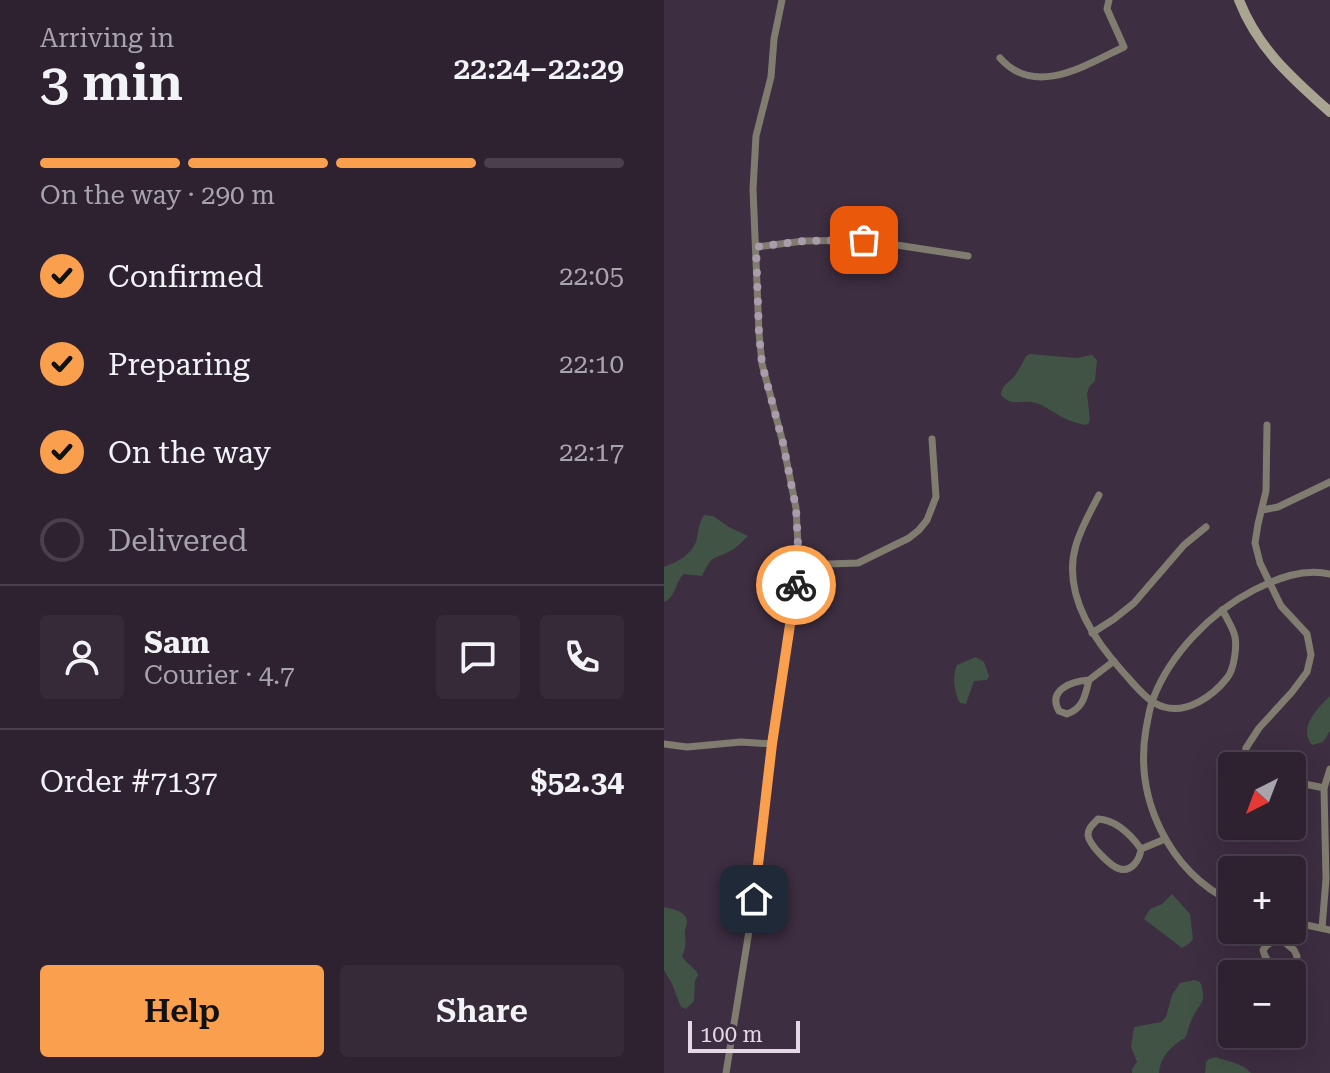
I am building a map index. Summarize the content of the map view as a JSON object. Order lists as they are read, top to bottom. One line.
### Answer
{"scale_bar":"100 m","north":"bottom left","page":{"heading":["3 min","Arriving in","22:24–22:29"],"panel":["Sam","Courier · 4.7","Order #7137","$52.34"],"bar":"On the way · 290 m","list":[["Confirmed","22:05"],["Preparing","22:10"],["On the way","22:17"],"Delivered"],"map_buttons":["+","−"],"buttons":["Help","Share"],"scale":"100 m"}}
